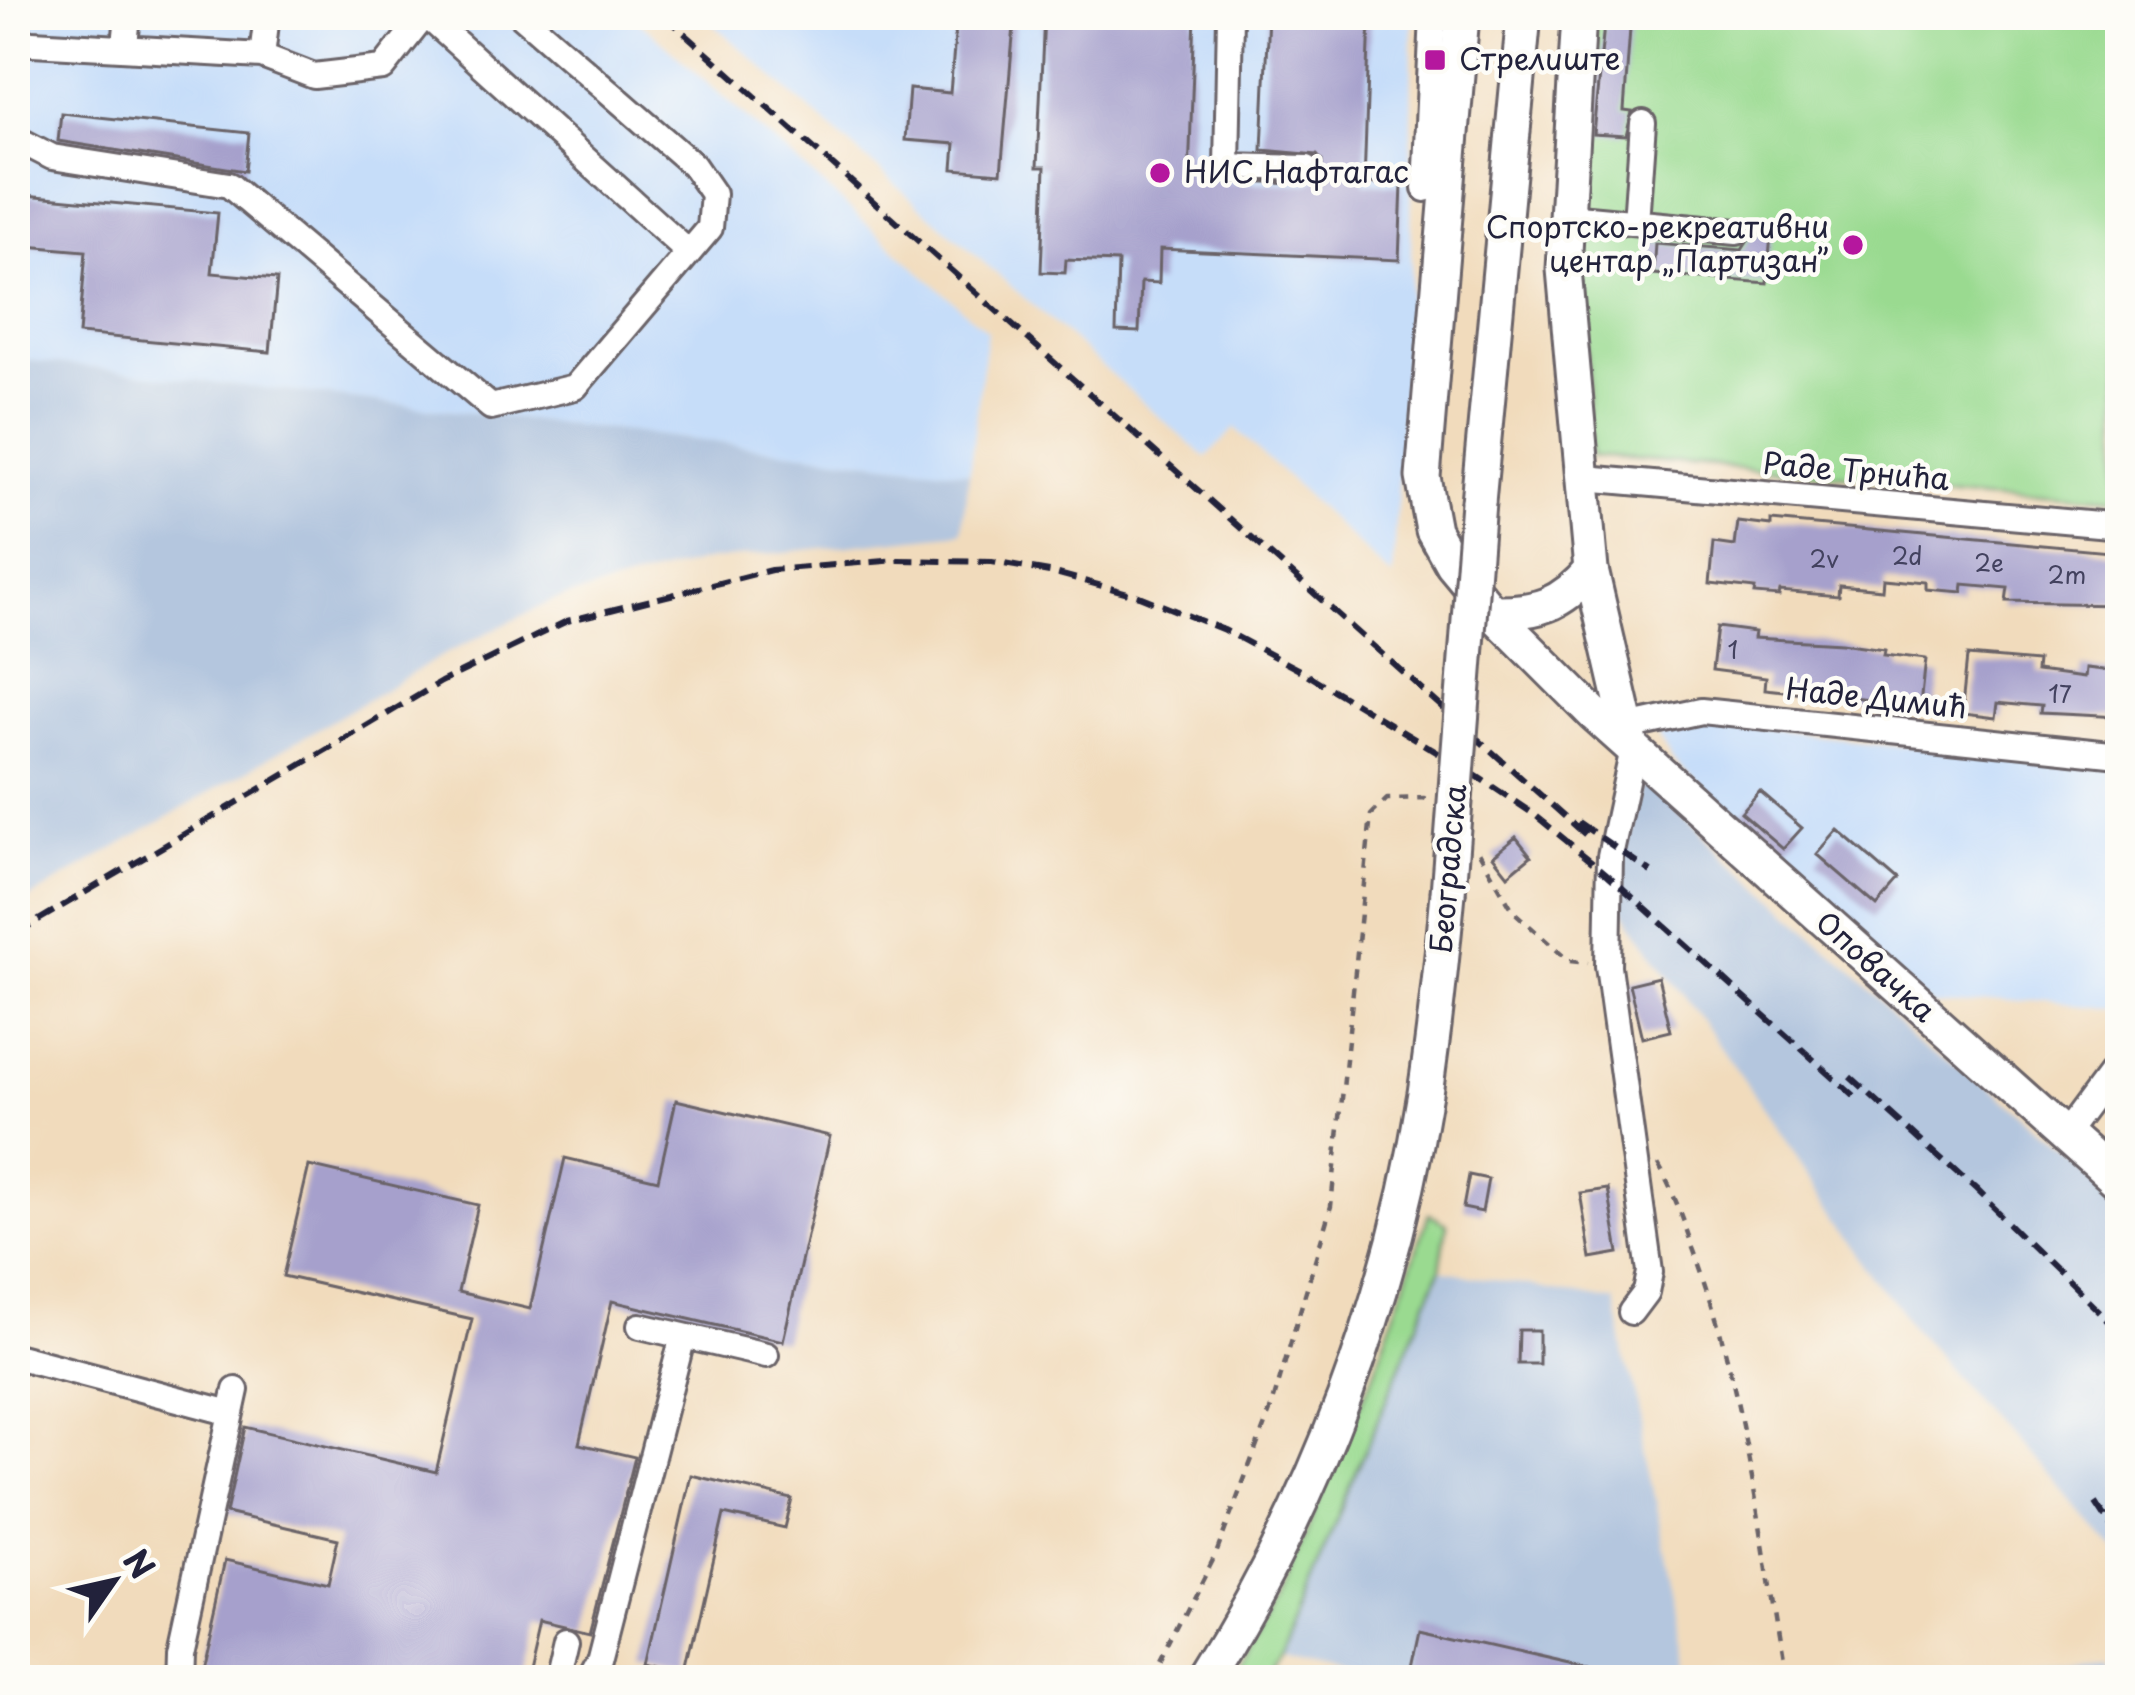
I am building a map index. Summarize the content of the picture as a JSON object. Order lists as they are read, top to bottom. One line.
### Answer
{"streets":{"main road":["Београдска","Оповачка"],"street":["Раде Трнића","Наде Димић"]},"crossings":[["Наде Димић","Оповачка"]],"places":{"transit":["Стрелиште"],"other":["НИС Нафтагас","Спортско-рекреативни центар „Партизан”"]},"house_numbers":["2d","2v","2e","2m","1","17"],"north":"top right"}
